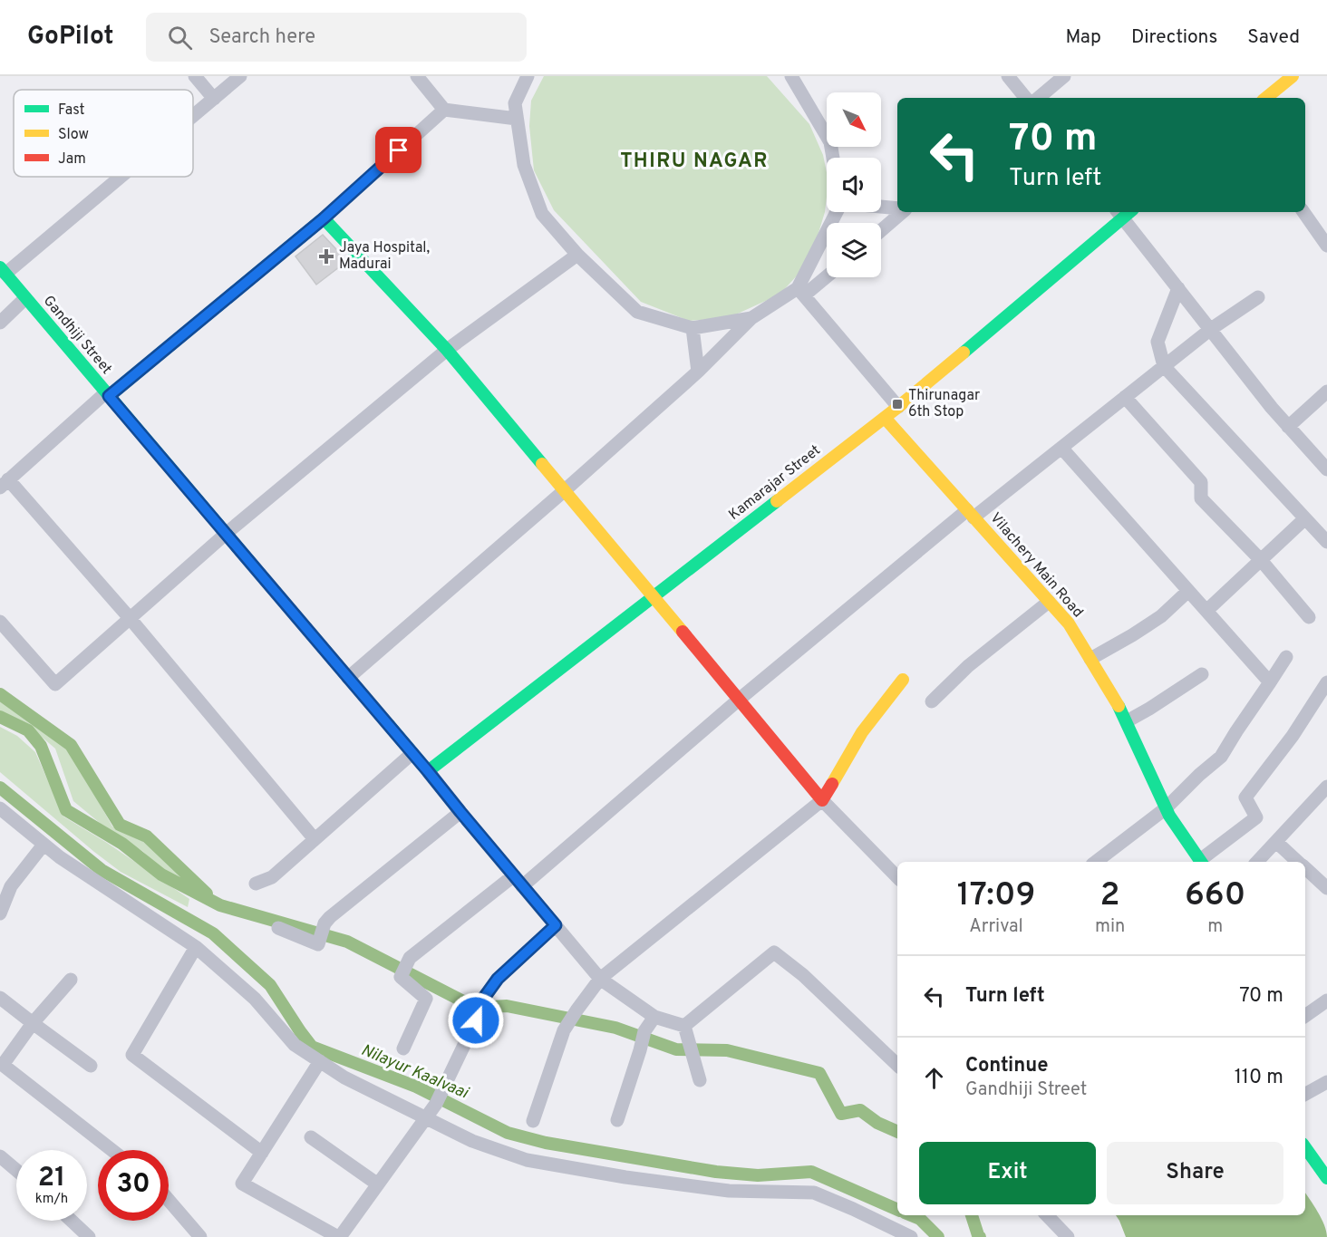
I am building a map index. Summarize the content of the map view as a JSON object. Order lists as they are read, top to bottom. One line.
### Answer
{"streets":{"main road":["Gandhiji Street","Kamarajar Street","Vilachery Main Road"]},"crossings":[["Gandhiji Street","Kamarajar Street"],["Kamarajar Street","Vilachery Main Road"]],"districts":["THIRU NAGAR"],"water":["Nilayur Kaalvaai"],"places":{"health":["Jaya Hospital, Madurai"],"transit":["Thirunagar 6th Stop"]},"legend":["Fast","Slow","Jam"],"north":"bottom right","page":{"header":"GoPilot","search":"Search here","nav":["Map","Directions","Saved"],"turn":["70 m","Turn left"],"eta":["17:09","Arrival","2","min","660","m"],"list":[{"name":"Turn left","value":"70 m"},{"name":"Continue","note":"Gandhiji Street","value":"110 m"}],"buttons":["Exit","Share"],"speed":"21 km/h","limit":"30"}}
